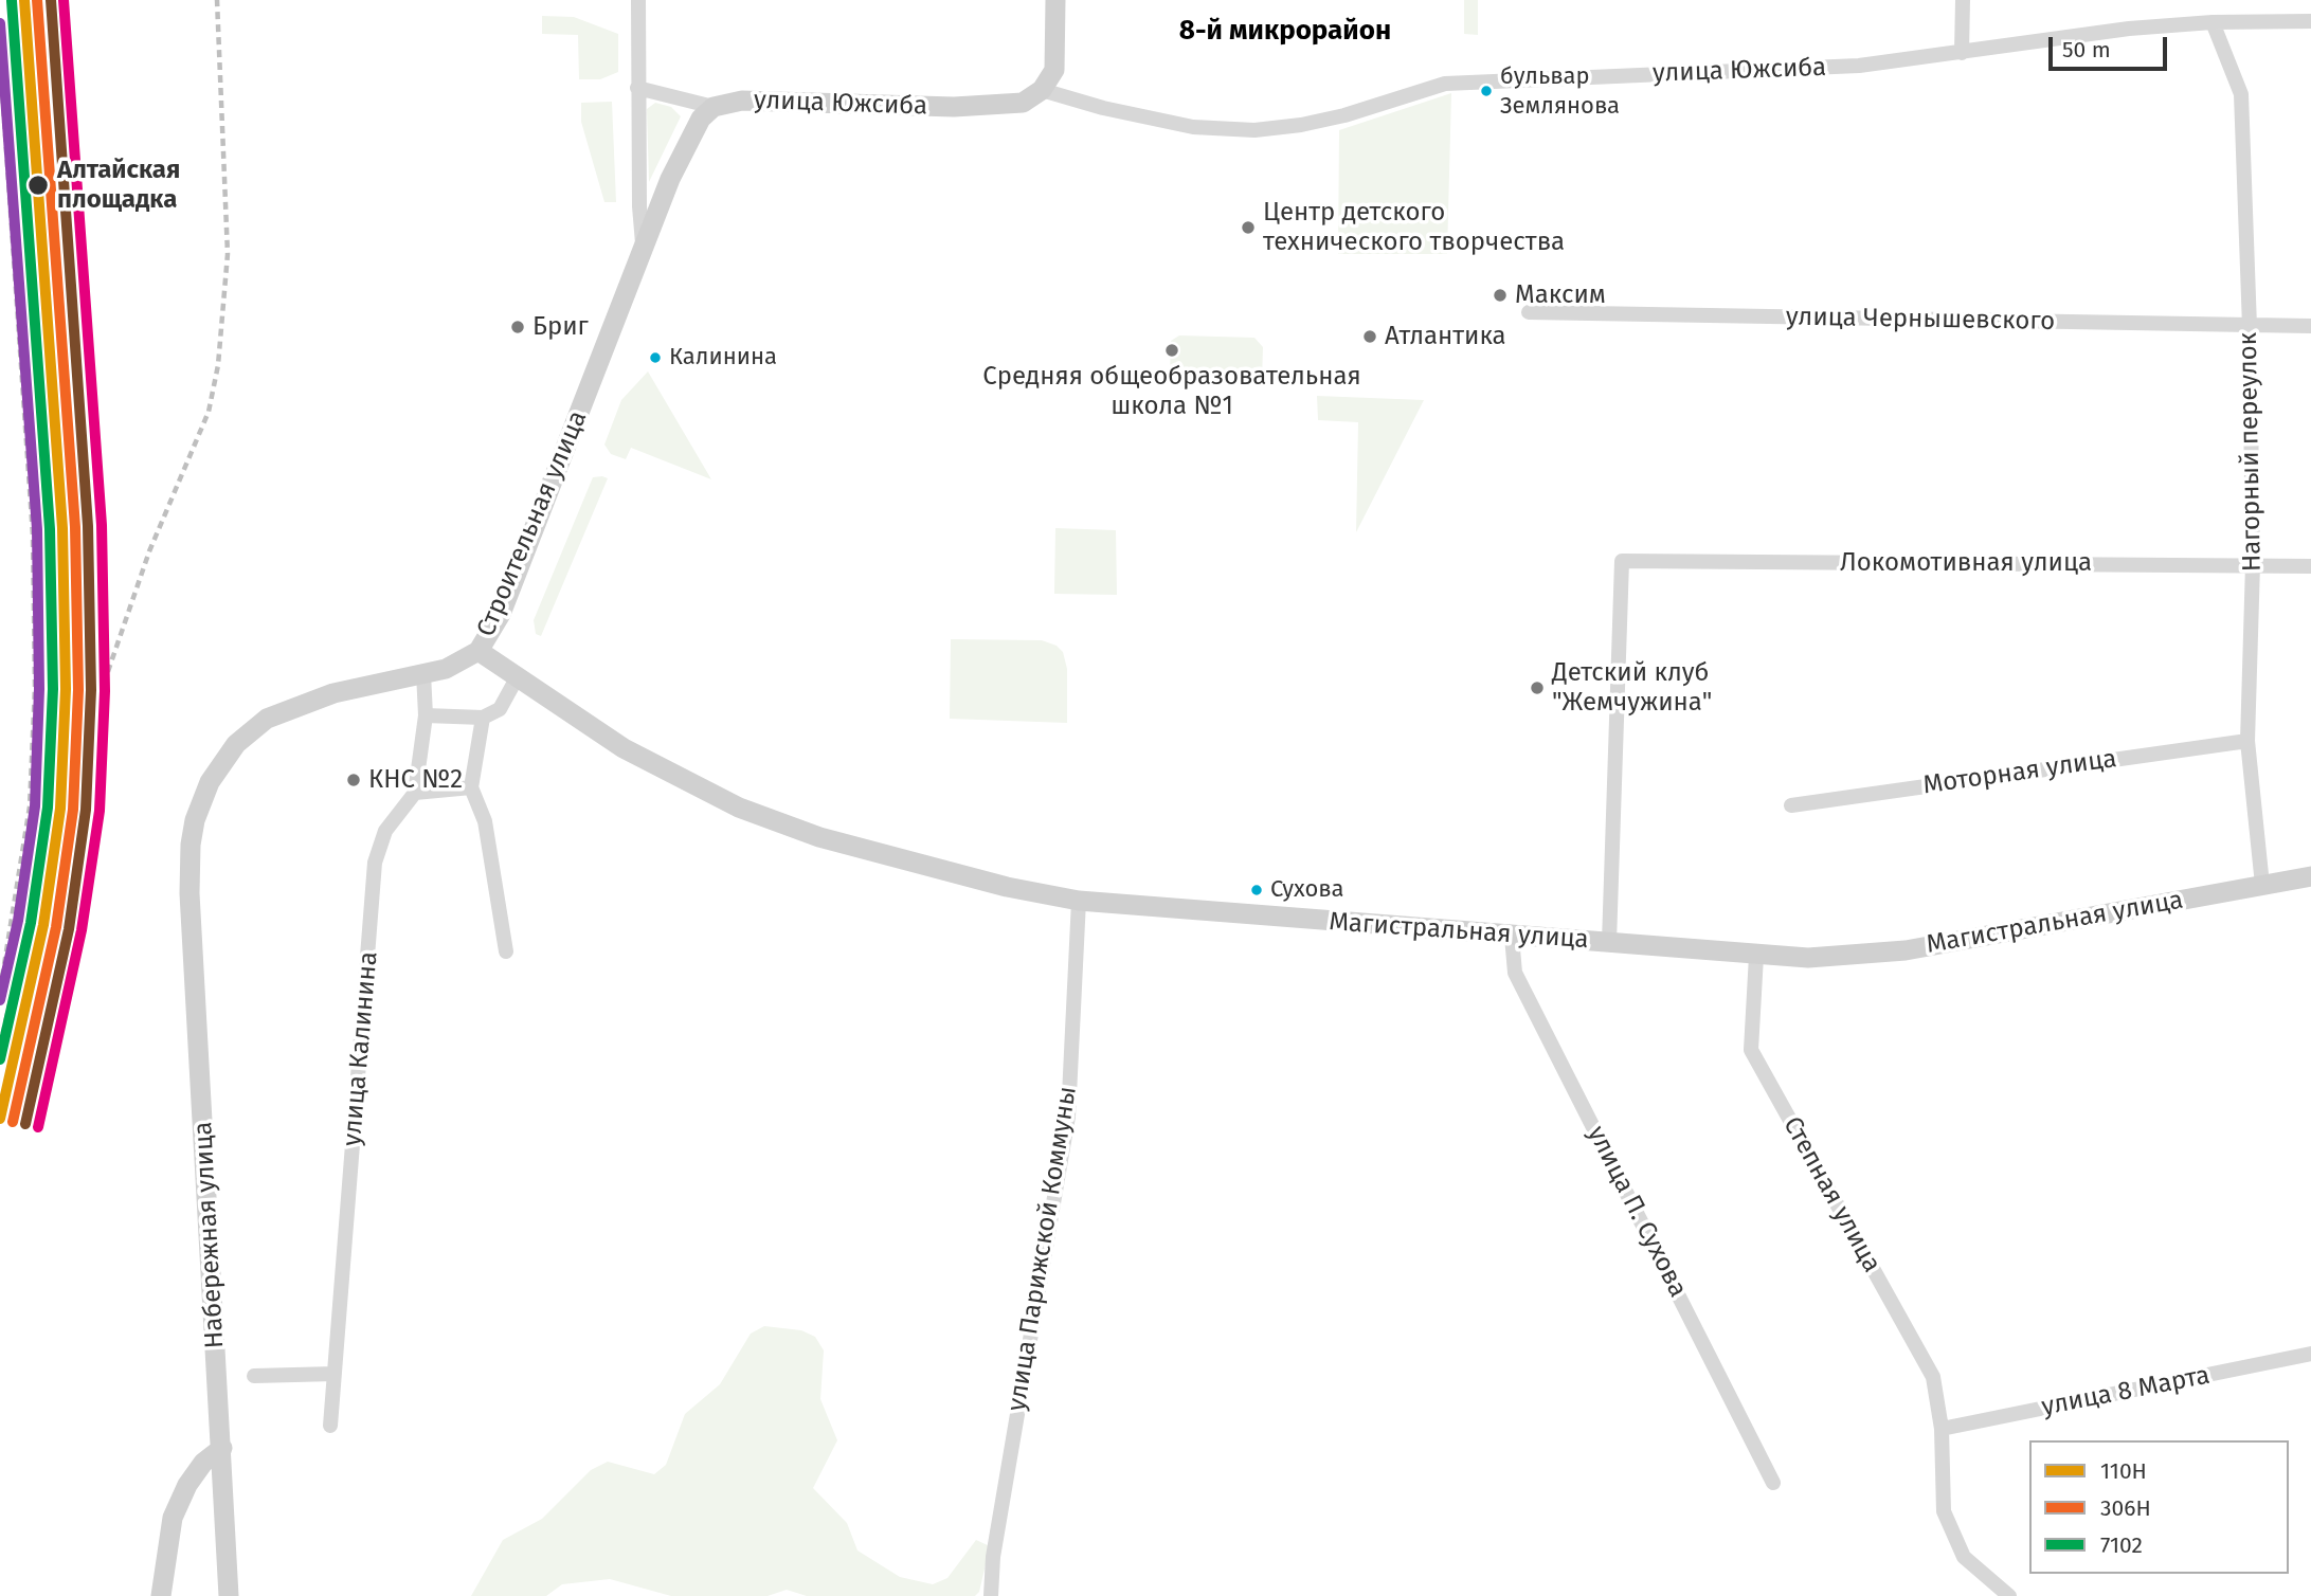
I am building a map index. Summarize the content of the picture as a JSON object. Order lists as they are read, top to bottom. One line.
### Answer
{"streets":{"street":["улица Южсиба","улица Чернышевского","Нагорный переулок","Строительная улица","Локомотивная улица","Моторная улица","Магистральная улица","улица Калинина","Степная улица","улица П. Сухова","Набережная улица","улица Парижской Коммуны","улица 8 Марта"]},"crossings":[["улица Южсиба","Нагорный переулок"],["улица Южсиба","Строительная улица"],["улица Чернышевского","Нагорный переулок"],["Нагорный переулок","Локомотивная улица"],["Нагорный переулок","Моторная улица"],["Нагорный переулок","Магистральная улица"],["Строительная улица","Магистральная улица"],["Строительная улица","Набережная улица"],["Локомотивная улица","Магистральная улица"],["Магистральная улица","Степная улица"],["Магистральная улица","улица П. Сухова"],["Магистральная улица","улица Парижской Коммуны"],["Степная улица","улица 8 Марта"]],"districts":["8-й микрорайон"],"places":["бульвар Землянова","Алтайская площадка","Центр детского технического творчества","Максим","Бриг","Атлантика","Средняя общеобразовательная школа №1","Калинина","Детский клуб \"Жемчужина\"","КНС №2","Сухова"],"lines":["transit line 110Н","transit line 306Н","transit line 7102"],"legend":["110Н","306Н","7102"],"scale_bar":"50 m"}
